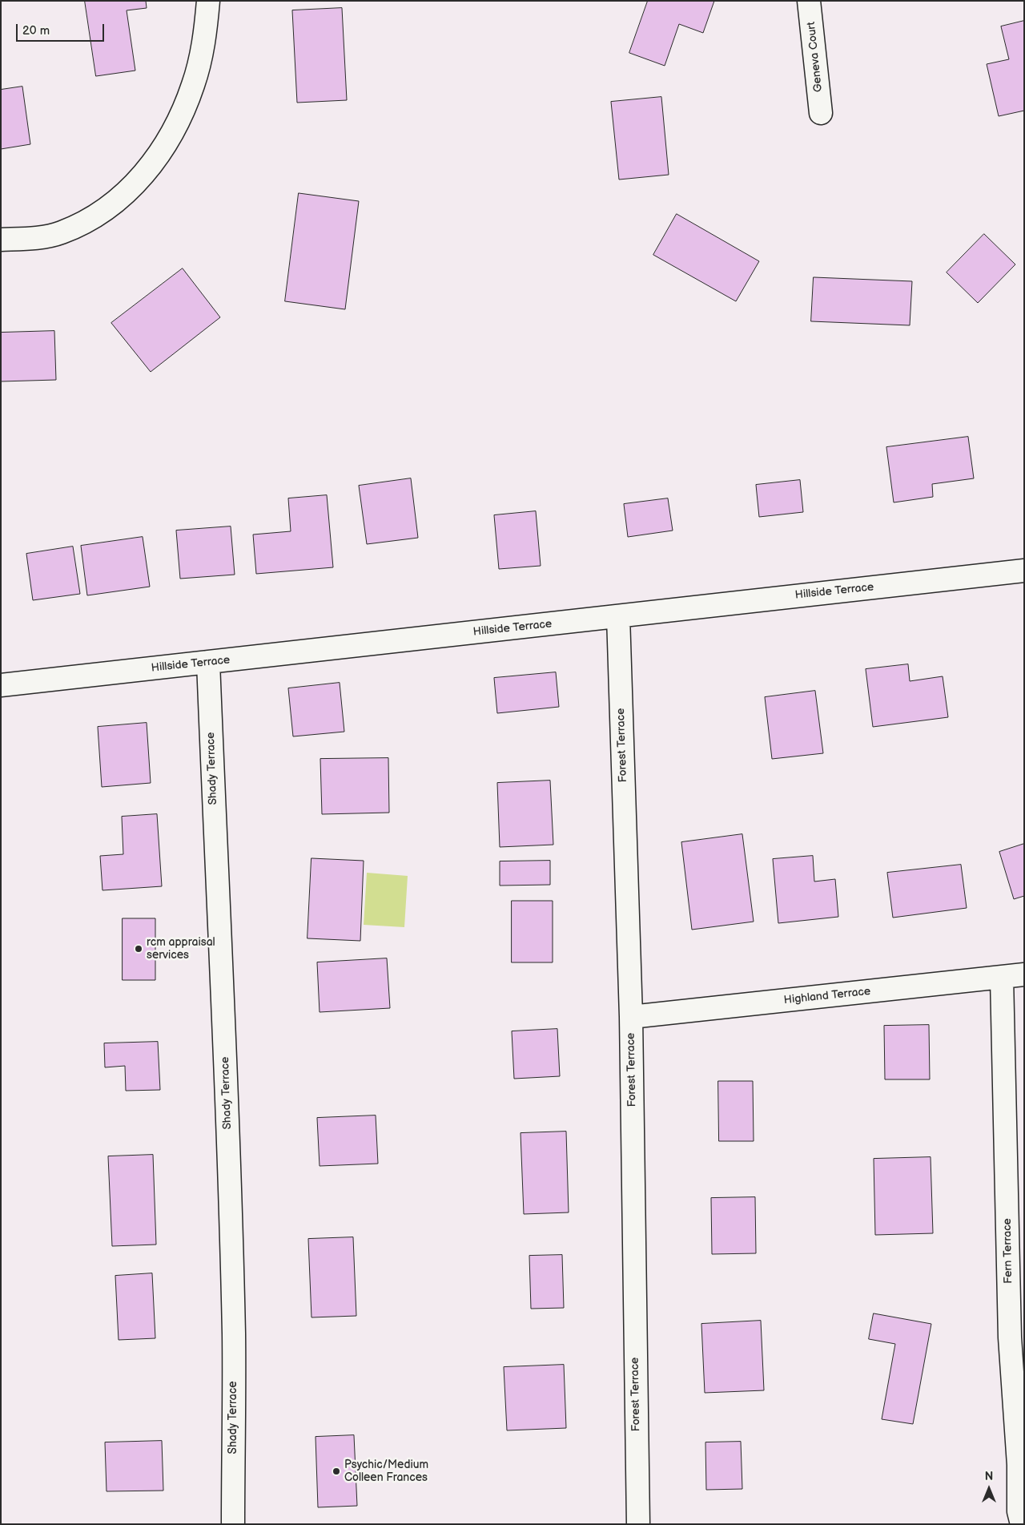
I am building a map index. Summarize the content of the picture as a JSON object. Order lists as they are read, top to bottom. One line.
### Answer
{"streets":{"street":["Geneva Court","Hillside Terrace","Forest Terrace","Shady Terrace","Highland Terrace","Fern Terrace"]},"crossings":[["Hillside Terrace","Forest Terrace"],["Hillside Terrace","Shady Terrace"],["Forest Terrace","Highland Terrace"],["Highland Terrace","Fern Terrace"]],"places":["rcm appraisal services","Psychic/Medium Colleen Frances"],"scale_bar":"20 m","north":"top"}
